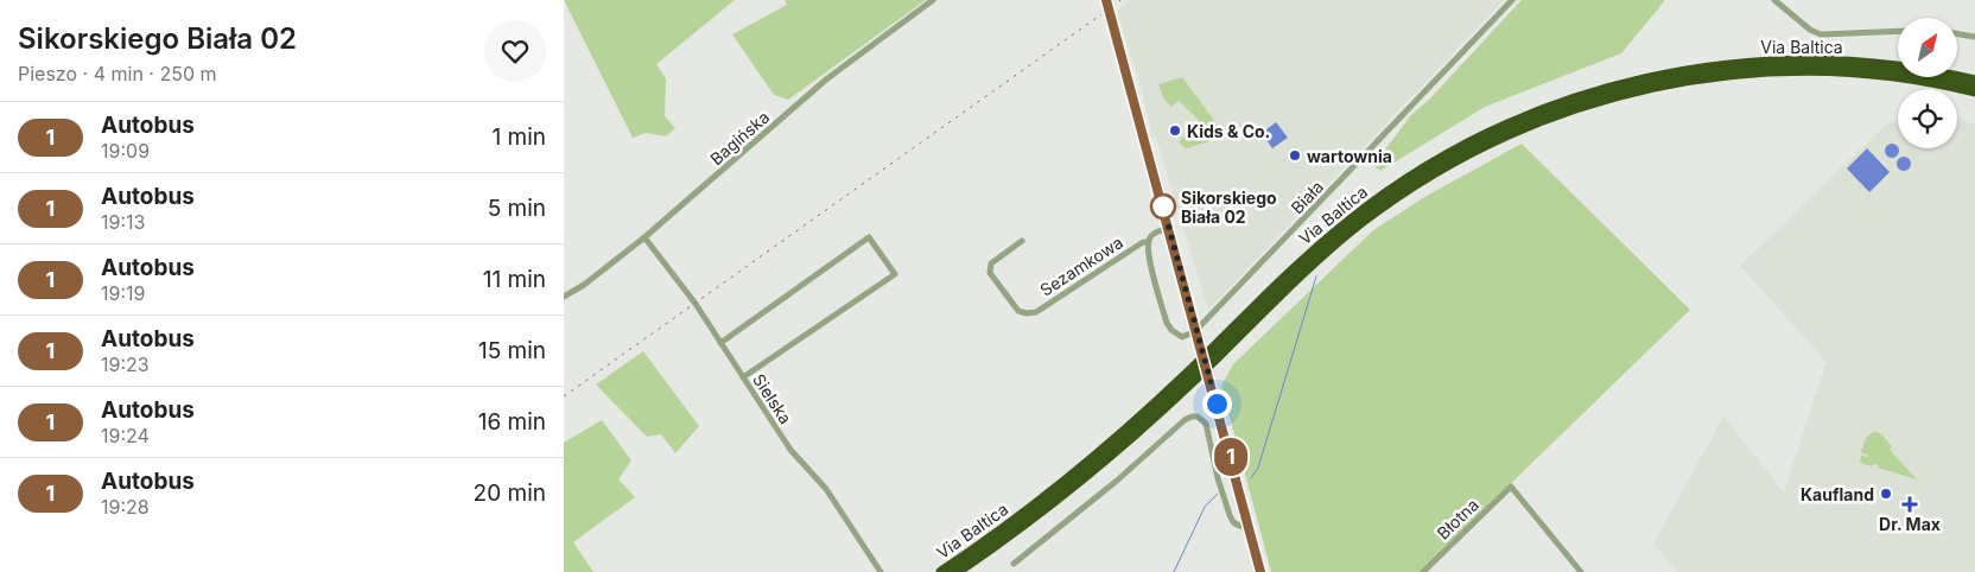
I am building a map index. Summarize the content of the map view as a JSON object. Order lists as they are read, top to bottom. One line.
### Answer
{"streets":{"highway":["Via Baltica"],"street":["Bagińska","Biała","Sezamkowa","Sielska","Błotna"]},"crossings":[["Bagińska","Sielska"],["Biała","Sezamkowa"]],"places":{"other":["Kids & Co.","wartownia","Sikorskiego Biała 02","Kaufland"],"health":["Dr. Max"]},"lines":["bus line 1"],"north":"top right","page":{"heading":["Sikorskiego Biała 02","Pieszo · 4 min · 250 m"],"on_map":"1","list":[{"mark":"1","name":"Autobus","note":"19:09","value":"1 min"},{"mark":"1","name":"Autobus","note":"19:13","value":"5 min"},{"mark":"1","name":"Autobus","note":"19:19","value":"11 min"},{"mark":"1","name":"Autobus","note":"19:23","value":"15 min"},{"mark":"1","name":"Autobus","note":"19:24","value":"16 min"},{"mark":"1","name":"Autobus","note":"19:28","value":"20 min"}]}}
